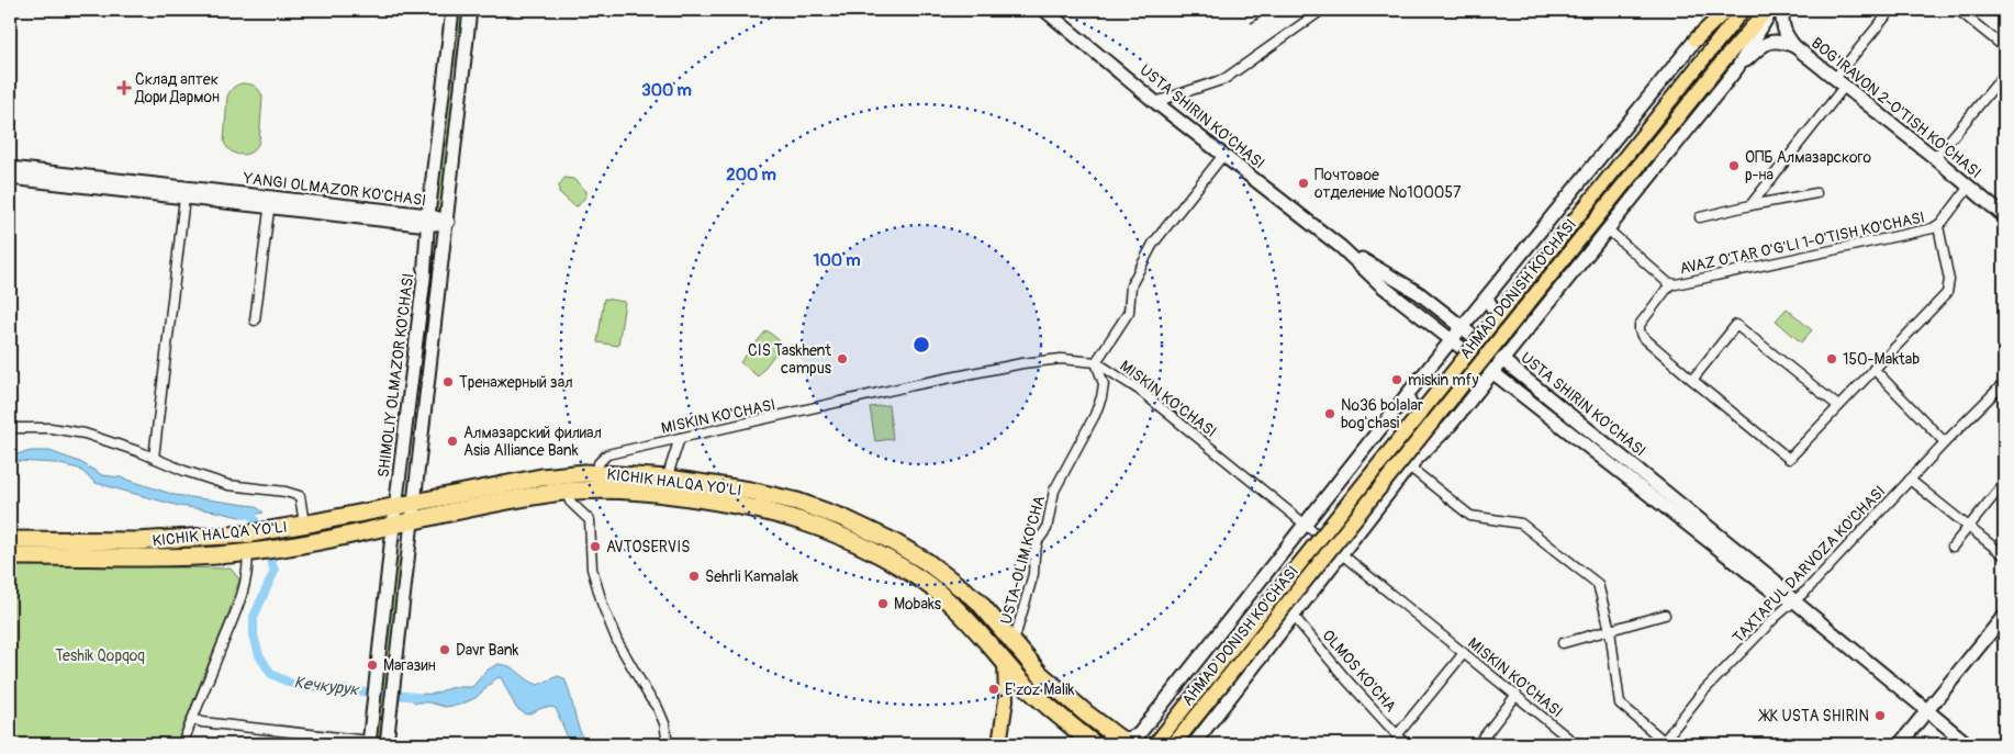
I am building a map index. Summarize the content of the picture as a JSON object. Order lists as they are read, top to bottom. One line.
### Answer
{"streets":{"highway":["KICHIK HALQA YO'LI"],"main road":["BOG'IRAVON 2-O'TISH KO'CHASI","USTA SHIRIN KO'CHASI","YANGI OLMAZOR KO'CHASI","AHMAD DONISH KO'CHASI","SHIMOLIY OLMAZOR KO'CHASI"],"street":["AVAZ O'TAR O'G'LI 1-O'TISH KO'CHASI","MISKIN KO'CHASI","USTA-OLIM KO'CHA","TAXTAPUL DARVOZA KO'CHASI","OLMOS KO'CHA"]},"crossings":[["BOG'IRAVON 2-O'TISH KO'CHASI","AVAZ O'TAR O'G'LI 1-O'TISH KO'CHASI"],["BOG'IRAVON 2-O'TISH KO'CHASI","AHMAD DONISH KO'CHASI"],["USTA SHIRIN KO'CHASI","AHMAD DONISH KO'CHASI"],["USTA SHIRIN KO'CHASI","TAXTAPUL DARVOZA KO'CHASI"],["YANGI OLMAZOR KO'CHASI","SHIMOLIY OLMAZOR KO'CHASI"],["AVAZ O'TAR O'G'LI 1-O'TISH KO'CHASI","AHMAD DONISH KO'CHASI"],["AHMAD DONISH KO'CHASI","MISKIN KO'CHASI"],["AHMAD DONISH KO'CHASI","KICHIK HALQA YO'LI"],["AHMAD DONISH KO'CHASI","OLMOS KO'CHA"],["SHIMOLIY OLMAZOR KO'CHASI","KICHIK HALQA YO'LI"],["MISKIN KO'CHASI","KICHIK HALQA YO'LI"],["MISKIN KO'CHASI","USTA-OLIM KO'CHA"],["KICHIK HALQA YO'LI","USTA-OLIM KO'CHA"]],"water":["Кечкурук"],"parks":["Teshik Qopqoq"],"places":{"health":["Склад аптек Дори Дармон"],"other":["ОПБ Алмазарского р-на","Почтовое отделение №100057","CIS Taskhent campus","150-Maktab","miskin mfy","Тренажерный зал","№36 bolalar bog'chasi","Алмазарский филиал Asia Alliance Bank","AVTOSERVIS","Sehrli Kamalak","Mobaks","Davr Bank","Магазин","E'zoz Malik","ЖК USTA SHIRIN"]},"rings":["300 m","200 m","100 m"]}
